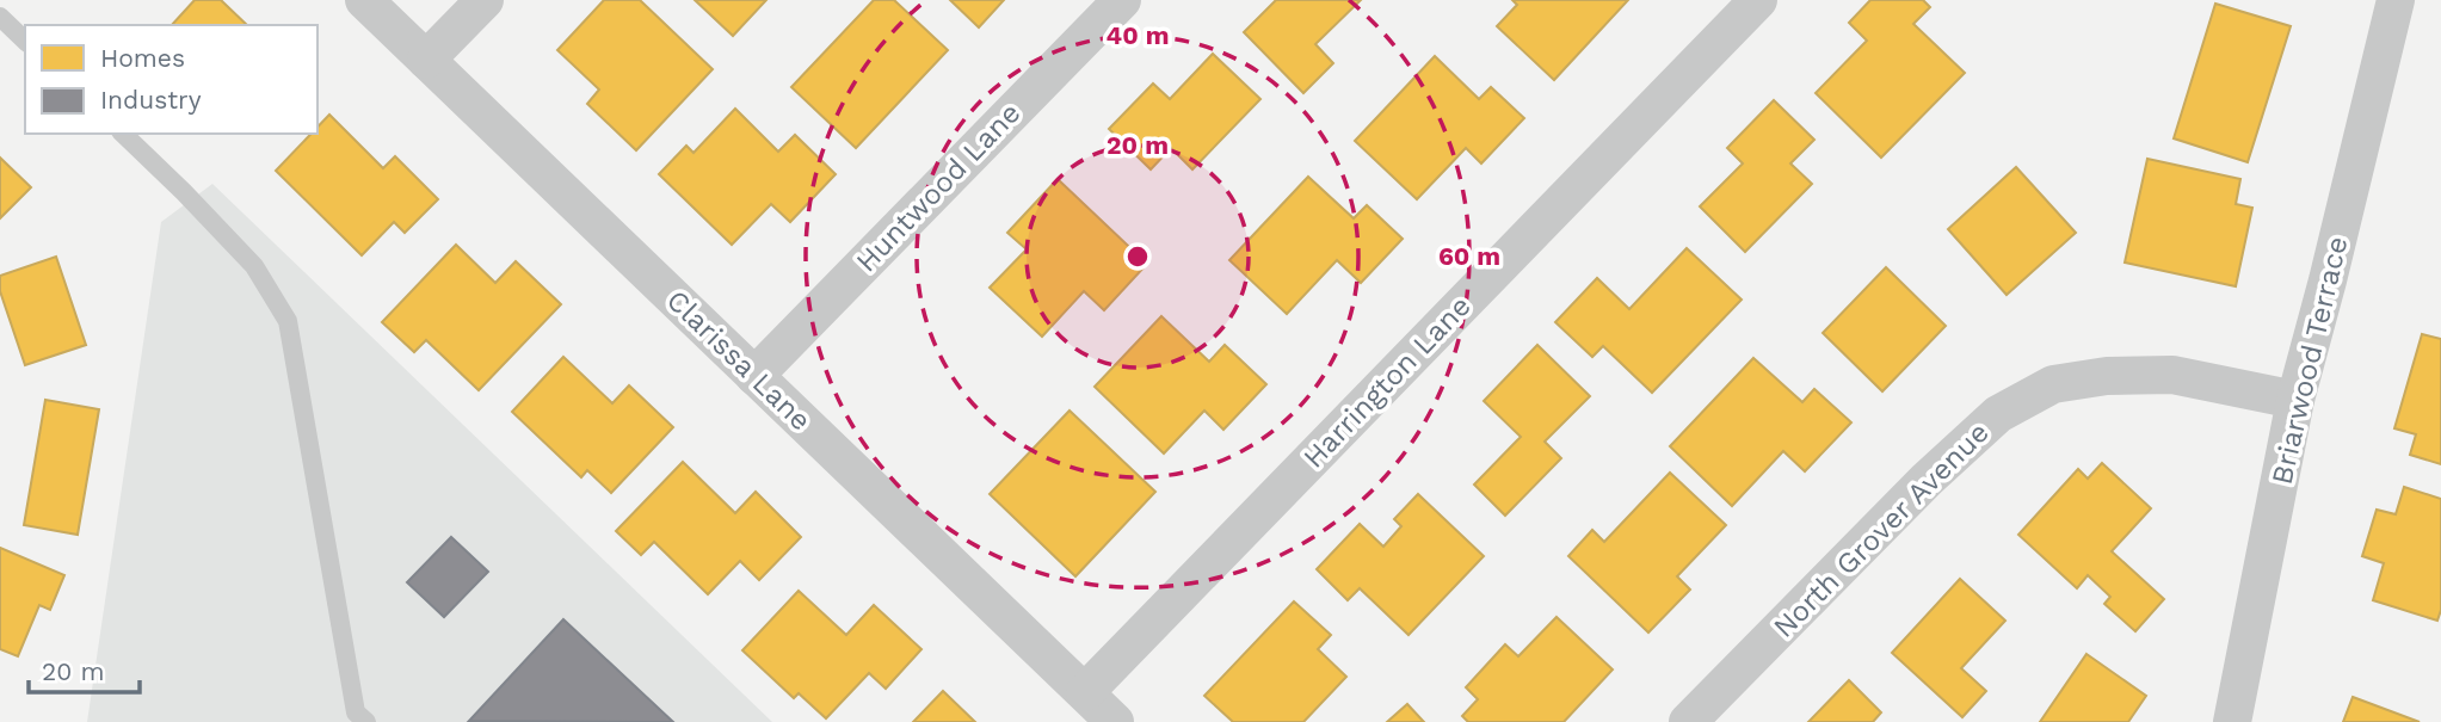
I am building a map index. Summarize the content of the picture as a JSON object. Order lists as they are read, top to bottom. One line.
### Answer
{"streets":{"street":["Huntwood Lane","Clarissa Lane","Briarwood Terrace","Harrington Lane","North Grover Avenue"]},"crossings":[["Huntwood Lane","Clarissa Lane"],["Clarissa Lane","Harrington Lane"],["Briarwood Terrace","North Grover Avenue"]],"legend":["Homes","Industry"],"scale_bar":"20 m","rings":["40 m","20 m","60 m"]}
